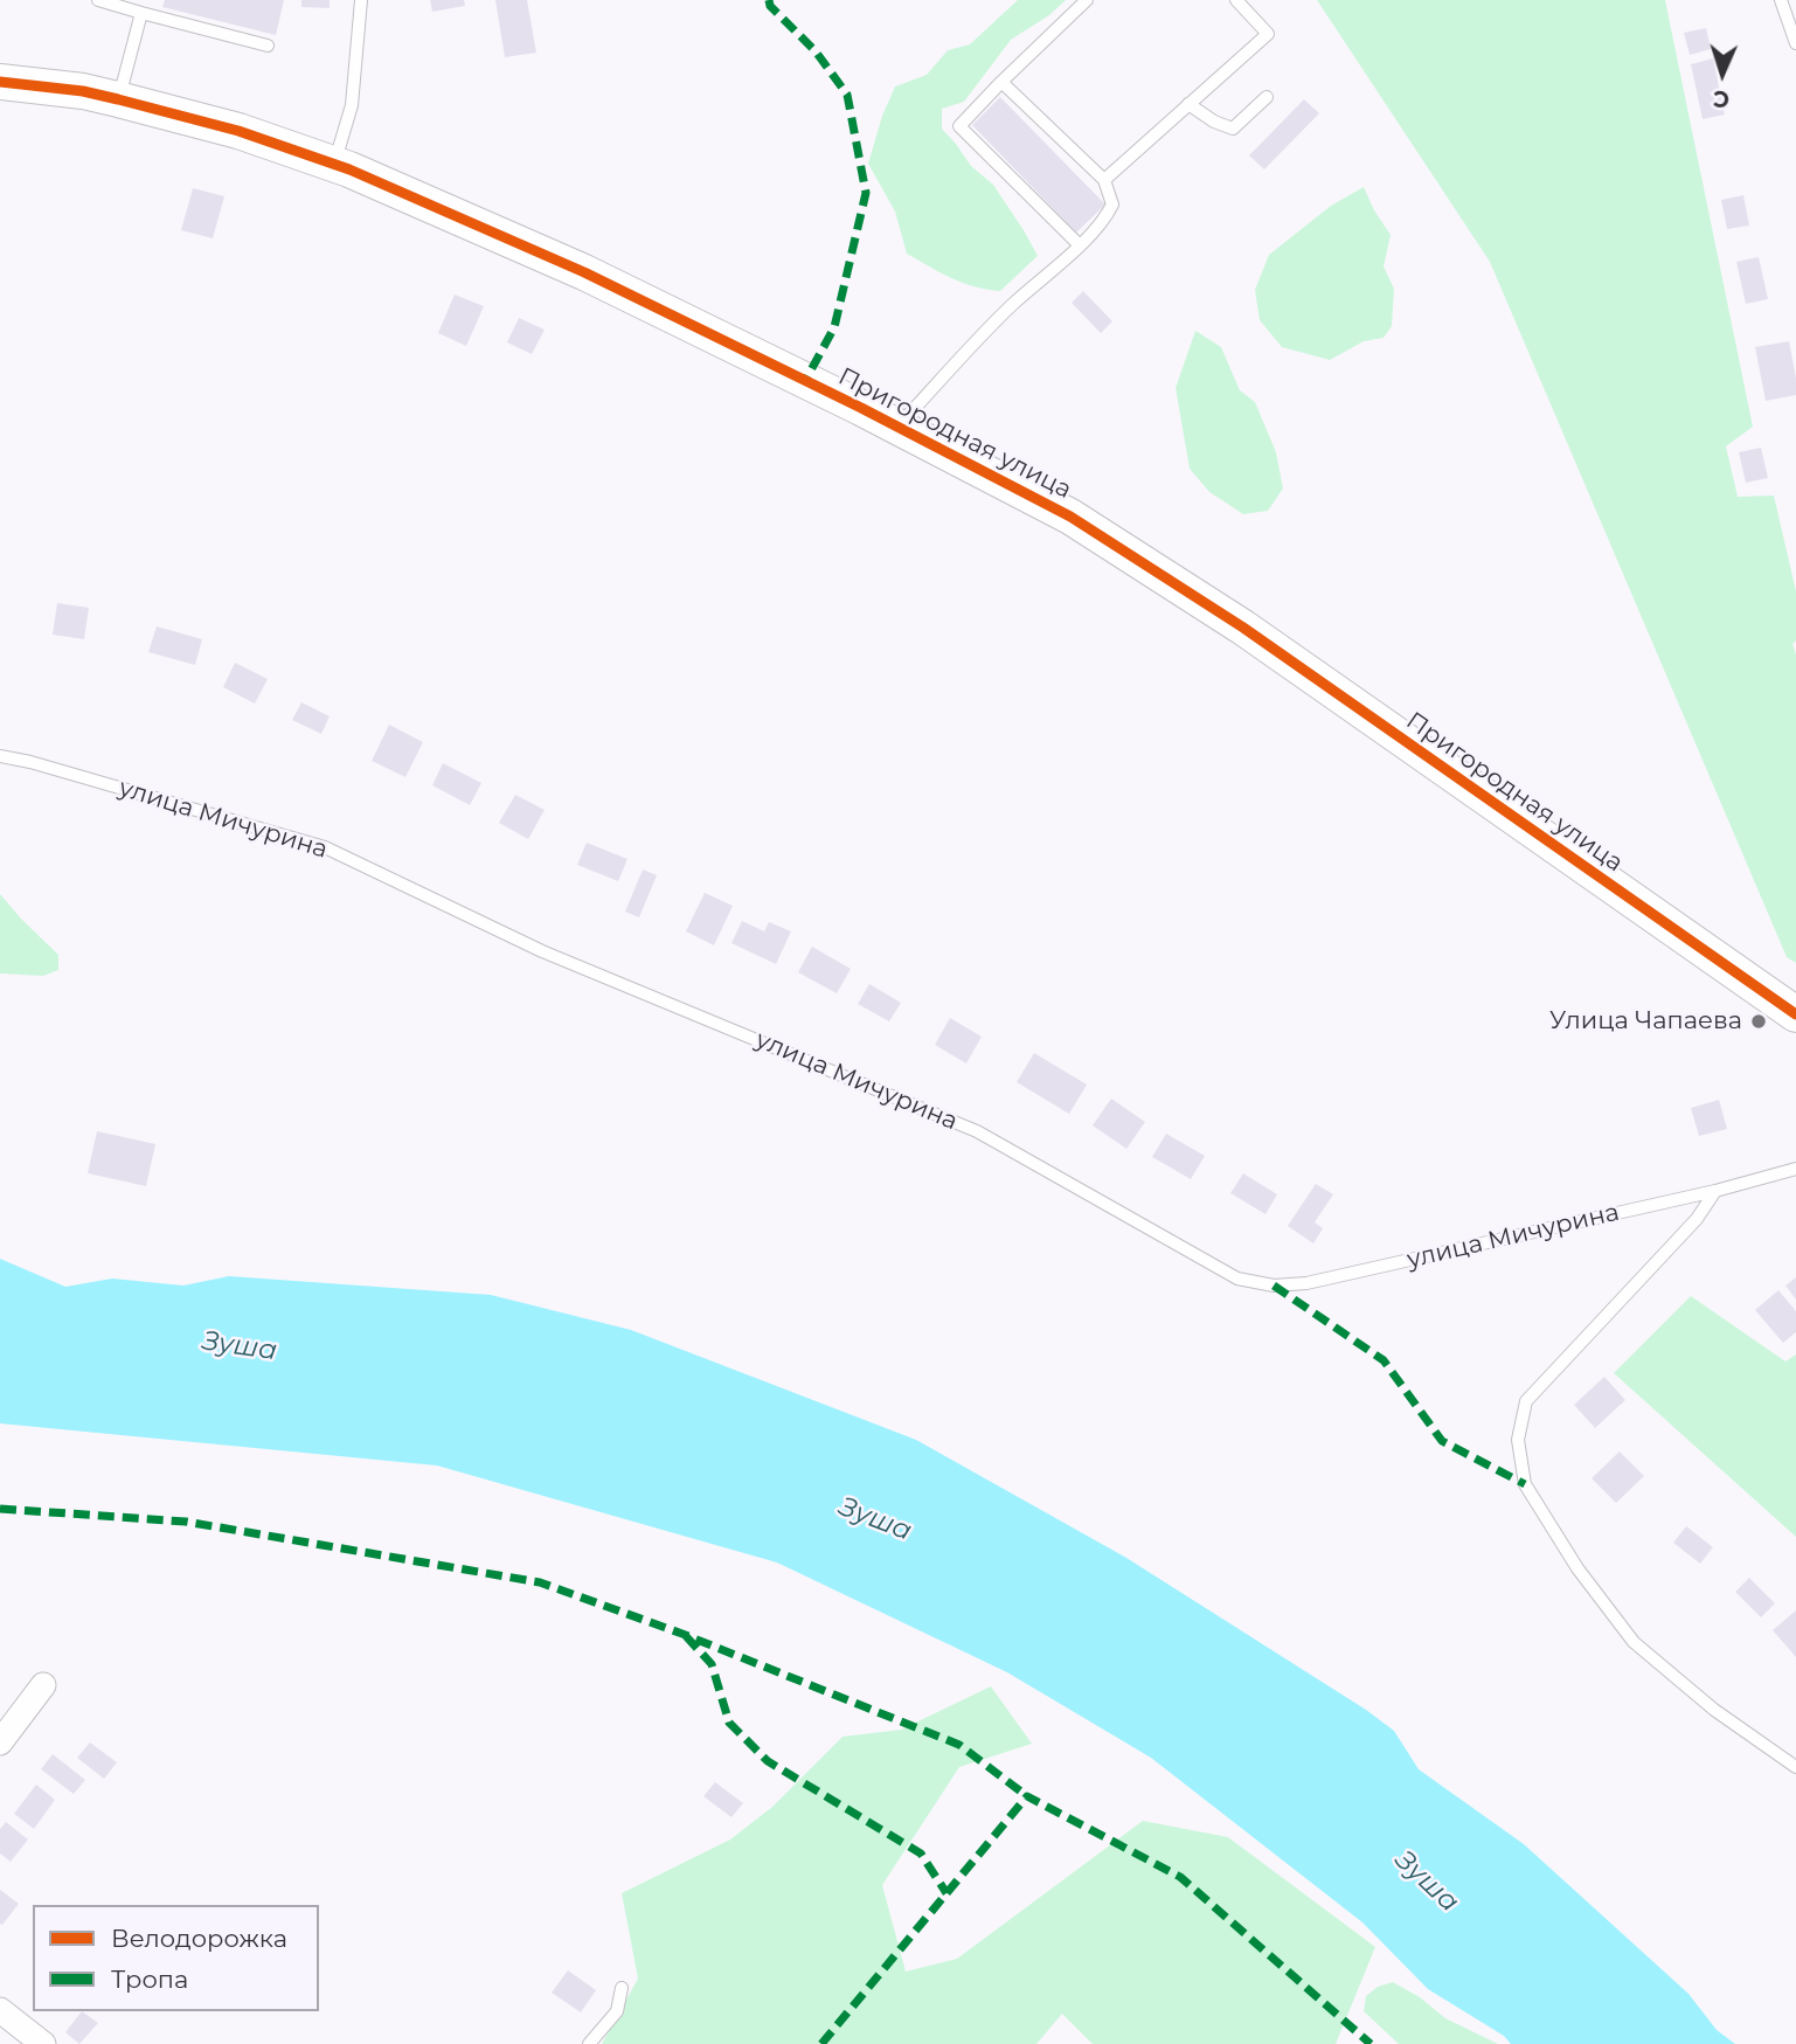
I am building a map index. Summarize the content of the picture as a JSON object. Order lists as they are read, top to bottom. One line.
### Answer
{"streets":{"street":["Пригородная улица"],"lane":["улица Мичурина"]},"water":["Зуша"],"places":["Улица Чапаева"],"legend":["Велодорожка","Тропа"],"north":"bottom"}
